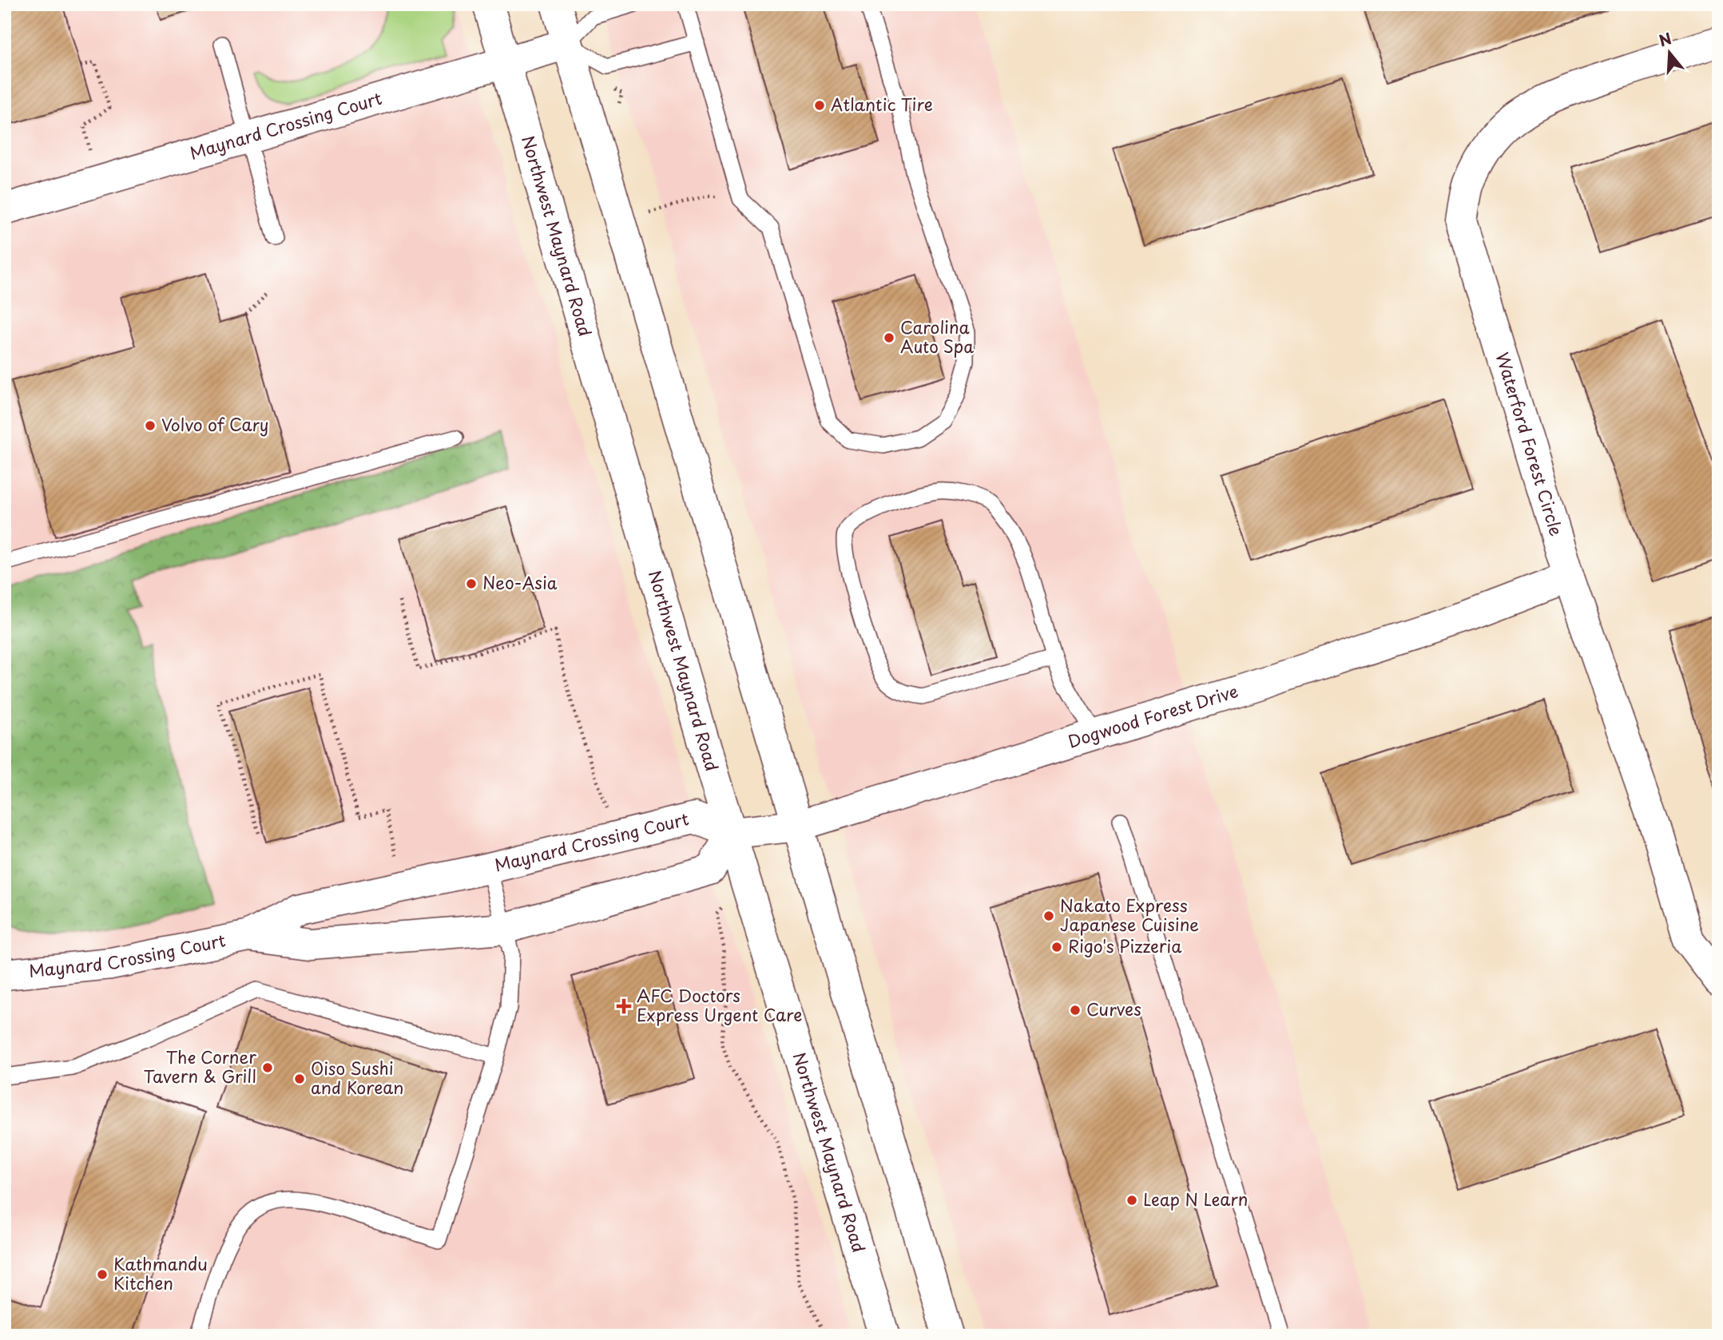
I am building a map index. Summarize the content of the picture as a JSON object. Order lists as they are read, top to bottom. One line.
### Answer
{"streets":{"street":["Maynard Crossing Court","Northwest Maynard Road","Waterford Forest Circle","Dogwood Forest Drive"]},"crossings":[["Maynard Crossing Court","Northwest Maynard Road"],["Maynard Crossing Court","Dogwood Forest Drive"],["Northwest Maynard Road","Dogwood Forest Drive"],["Waterford Forest Circle","Dogwood Forest Drive"]],"places":{"other":["Atlantic Tire","Carolina Auto Spa","Volvo of Cary","Neo-Asia","Nakato Express Japanese Cuisine","Rigo's Pizzeria","Curves","The Corner Tavern & Grill","Oiso Sushi and Korean","Leap N Learn","Kathmandu Kitchen"],"health":["AFC Doctors Express Urgent Care"]},"north":"top"}
